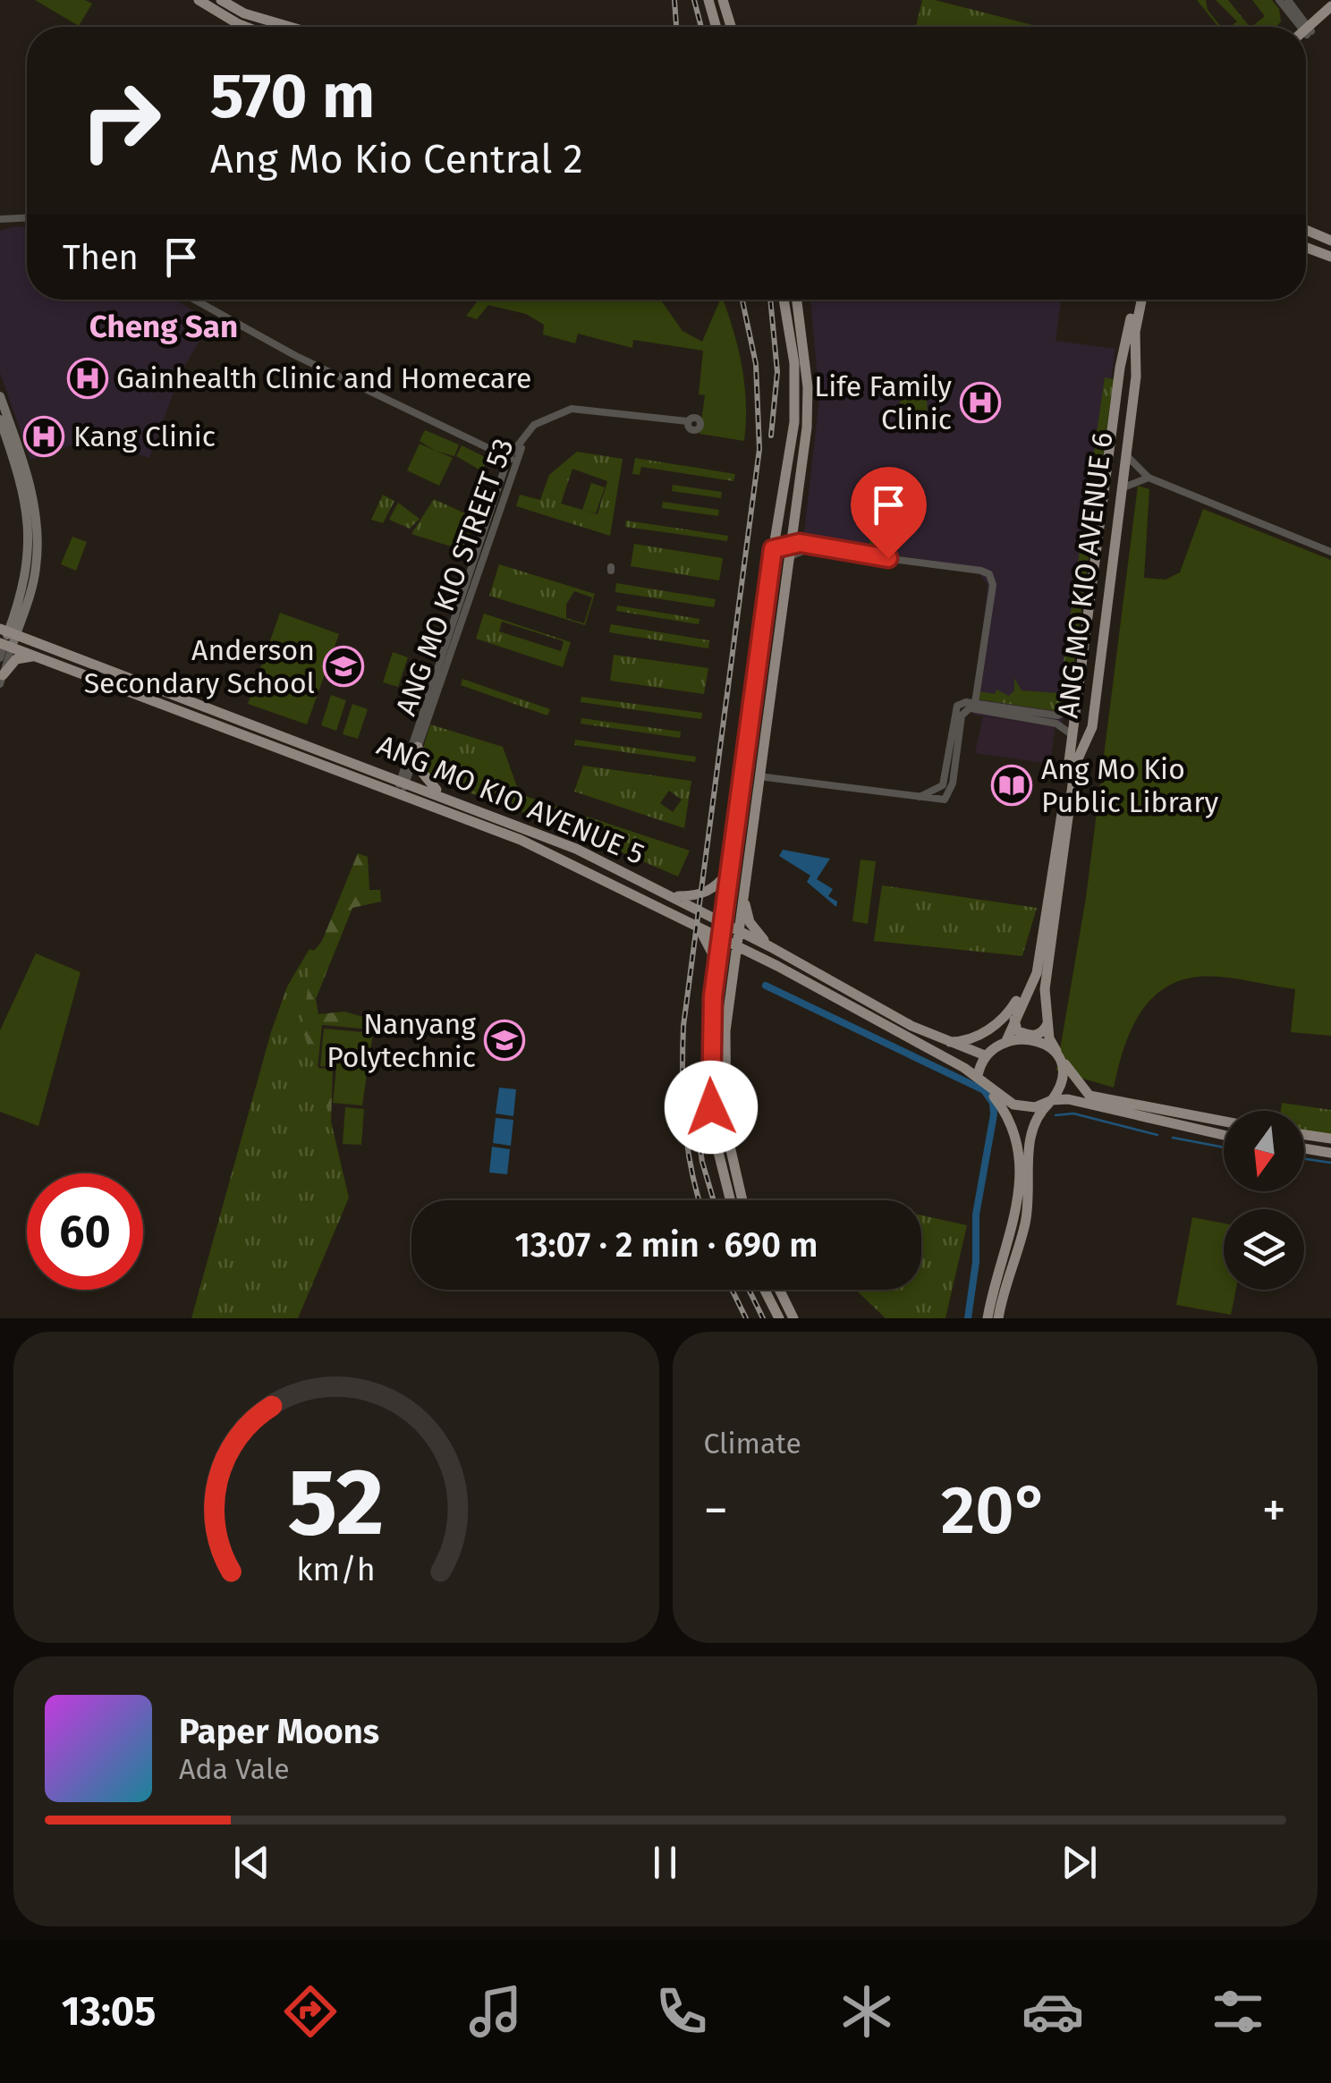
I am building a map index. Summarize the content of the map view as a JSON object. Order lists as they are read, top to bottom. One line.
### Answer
{"streets":{"main road":["ANG MO KIO AVENUE 6","ANG MO KIO AVENUE 5"],"street":["ANG MO KIO STREET 53"]},"crossings":[["ANG MO KIO AVENUE 6","ANG MO KIO AVENUE 5"],["ANG MO KIO STREET 53","ANG MO KIO AVENUE 5"]],"districts":["Cheng San"],"places":{"hospital":["Gainhealth Clinic and Homecare","Life Family Clinic","Kang Clinic"],"school or university":["Anderson Secondary School","Nanyang Polytechnic"],"library":["Ang Mo Kio Public Library"]},"north":"bottom","page":{"turn":["570 m","Ang Mo Kio Central 2"],"then":"Then","limit":"60","trip":"13:07 · 2 min · 690 m","tile":"Climate","heat":["−","20°","+"],"song":["Paper Moons","Ada Vale"],"tabs":"13:05","gauge":["52","km/h"]}}
